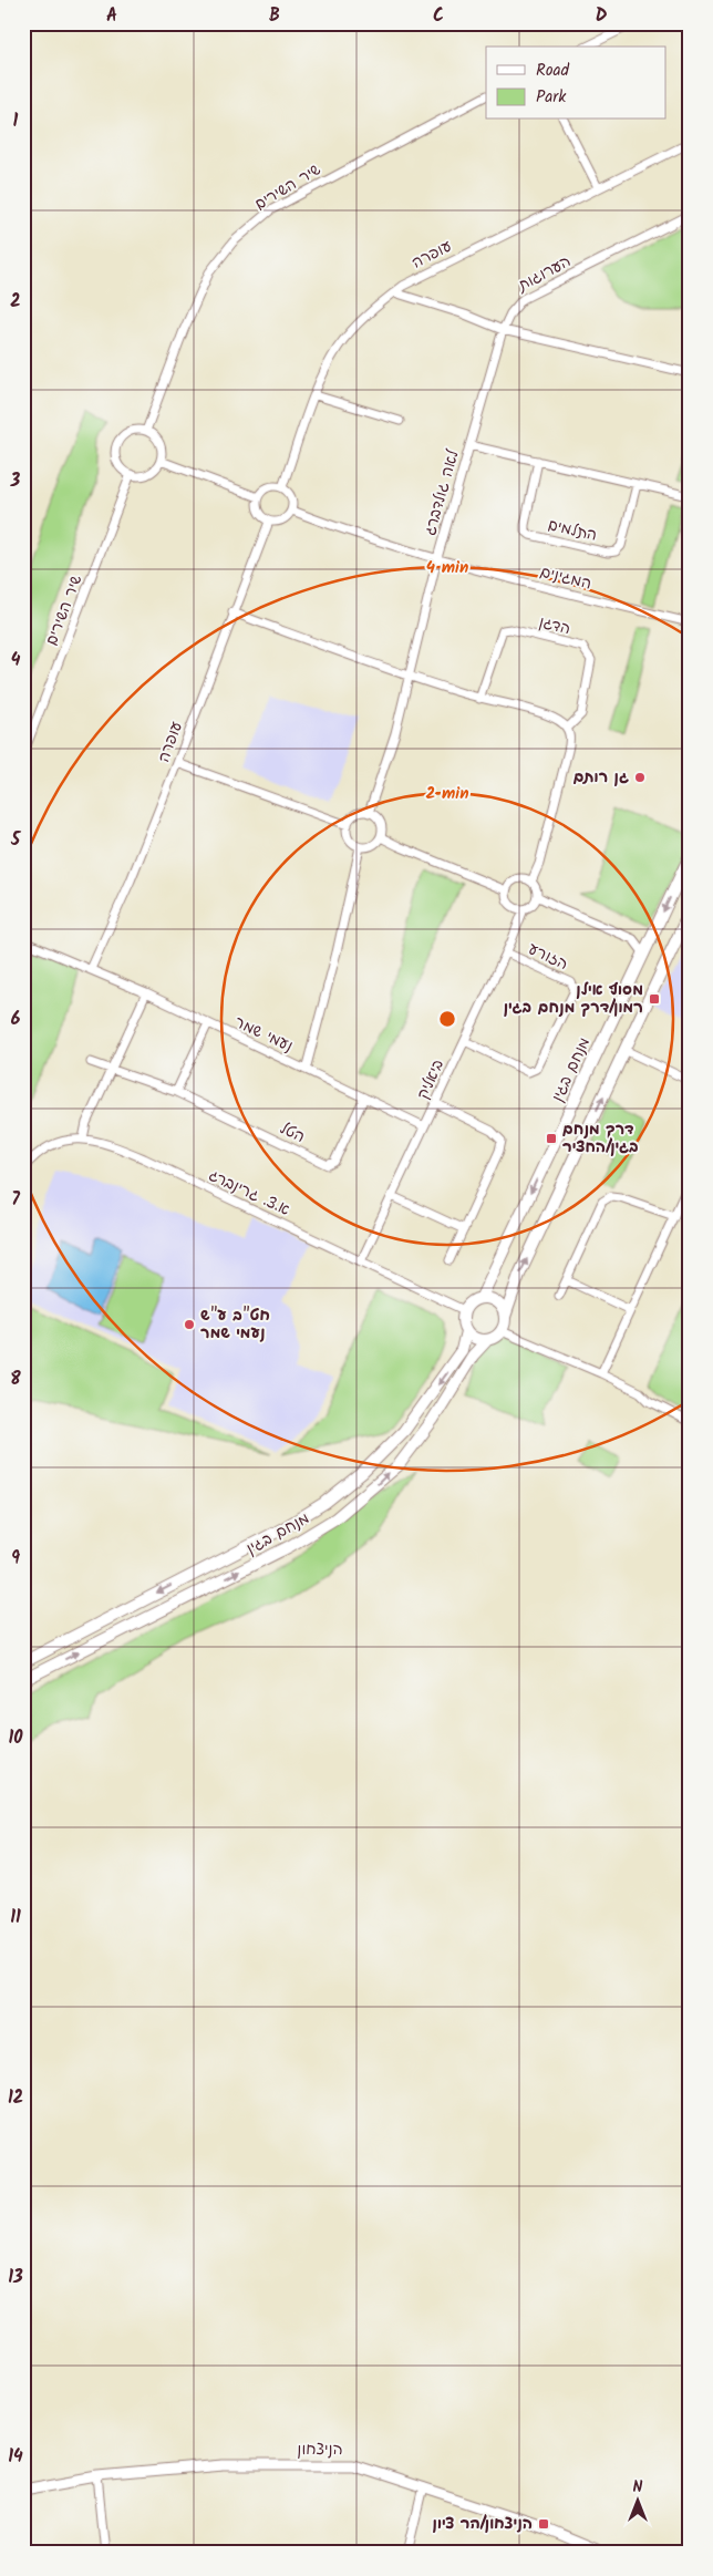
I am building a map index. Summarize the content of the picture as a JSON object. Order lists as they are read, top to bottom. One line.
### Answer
{"streets":{"main road":["מנחם בגין"],"street":["שיר השירים","עופרה","הערוגות","לאה גולדברג","התלמים","המגינים","הדגן","הזורע","נעמי שמר","ביאליק","הטל","א.צ. גרינברג","הניצחון"]},"crossings":[["עופרה","המגינים"],["עופרה","נעמי שמר"],["הערוגות","לאה גולדברג"],["לאה גולדברג","המגינים"],["הזורע","ביאליק"],["נעמי שמר","ביאליק"],["נעמי שמר","הטל"],["מנחם בגין","א.צ. גרינברג"],["ביאליק","א.צ. גרינברג"]],"places":{"other":["גן רותם","חט\"ב ע\"ש נעמי שמר"],"transit":["מסוף אילן רמון/דרך מנחם בגין","דרך מנחם בגין/החציר","הניצחון/הר ציון"]},"legend":["Road","Park"],"north":"top","grid":{"columns":["A","B","C","D"],"rows":["1","2","3","4","5","6","7","8","9","10","11","12","13","14"]},"rings":["4 min","2 min"]}
